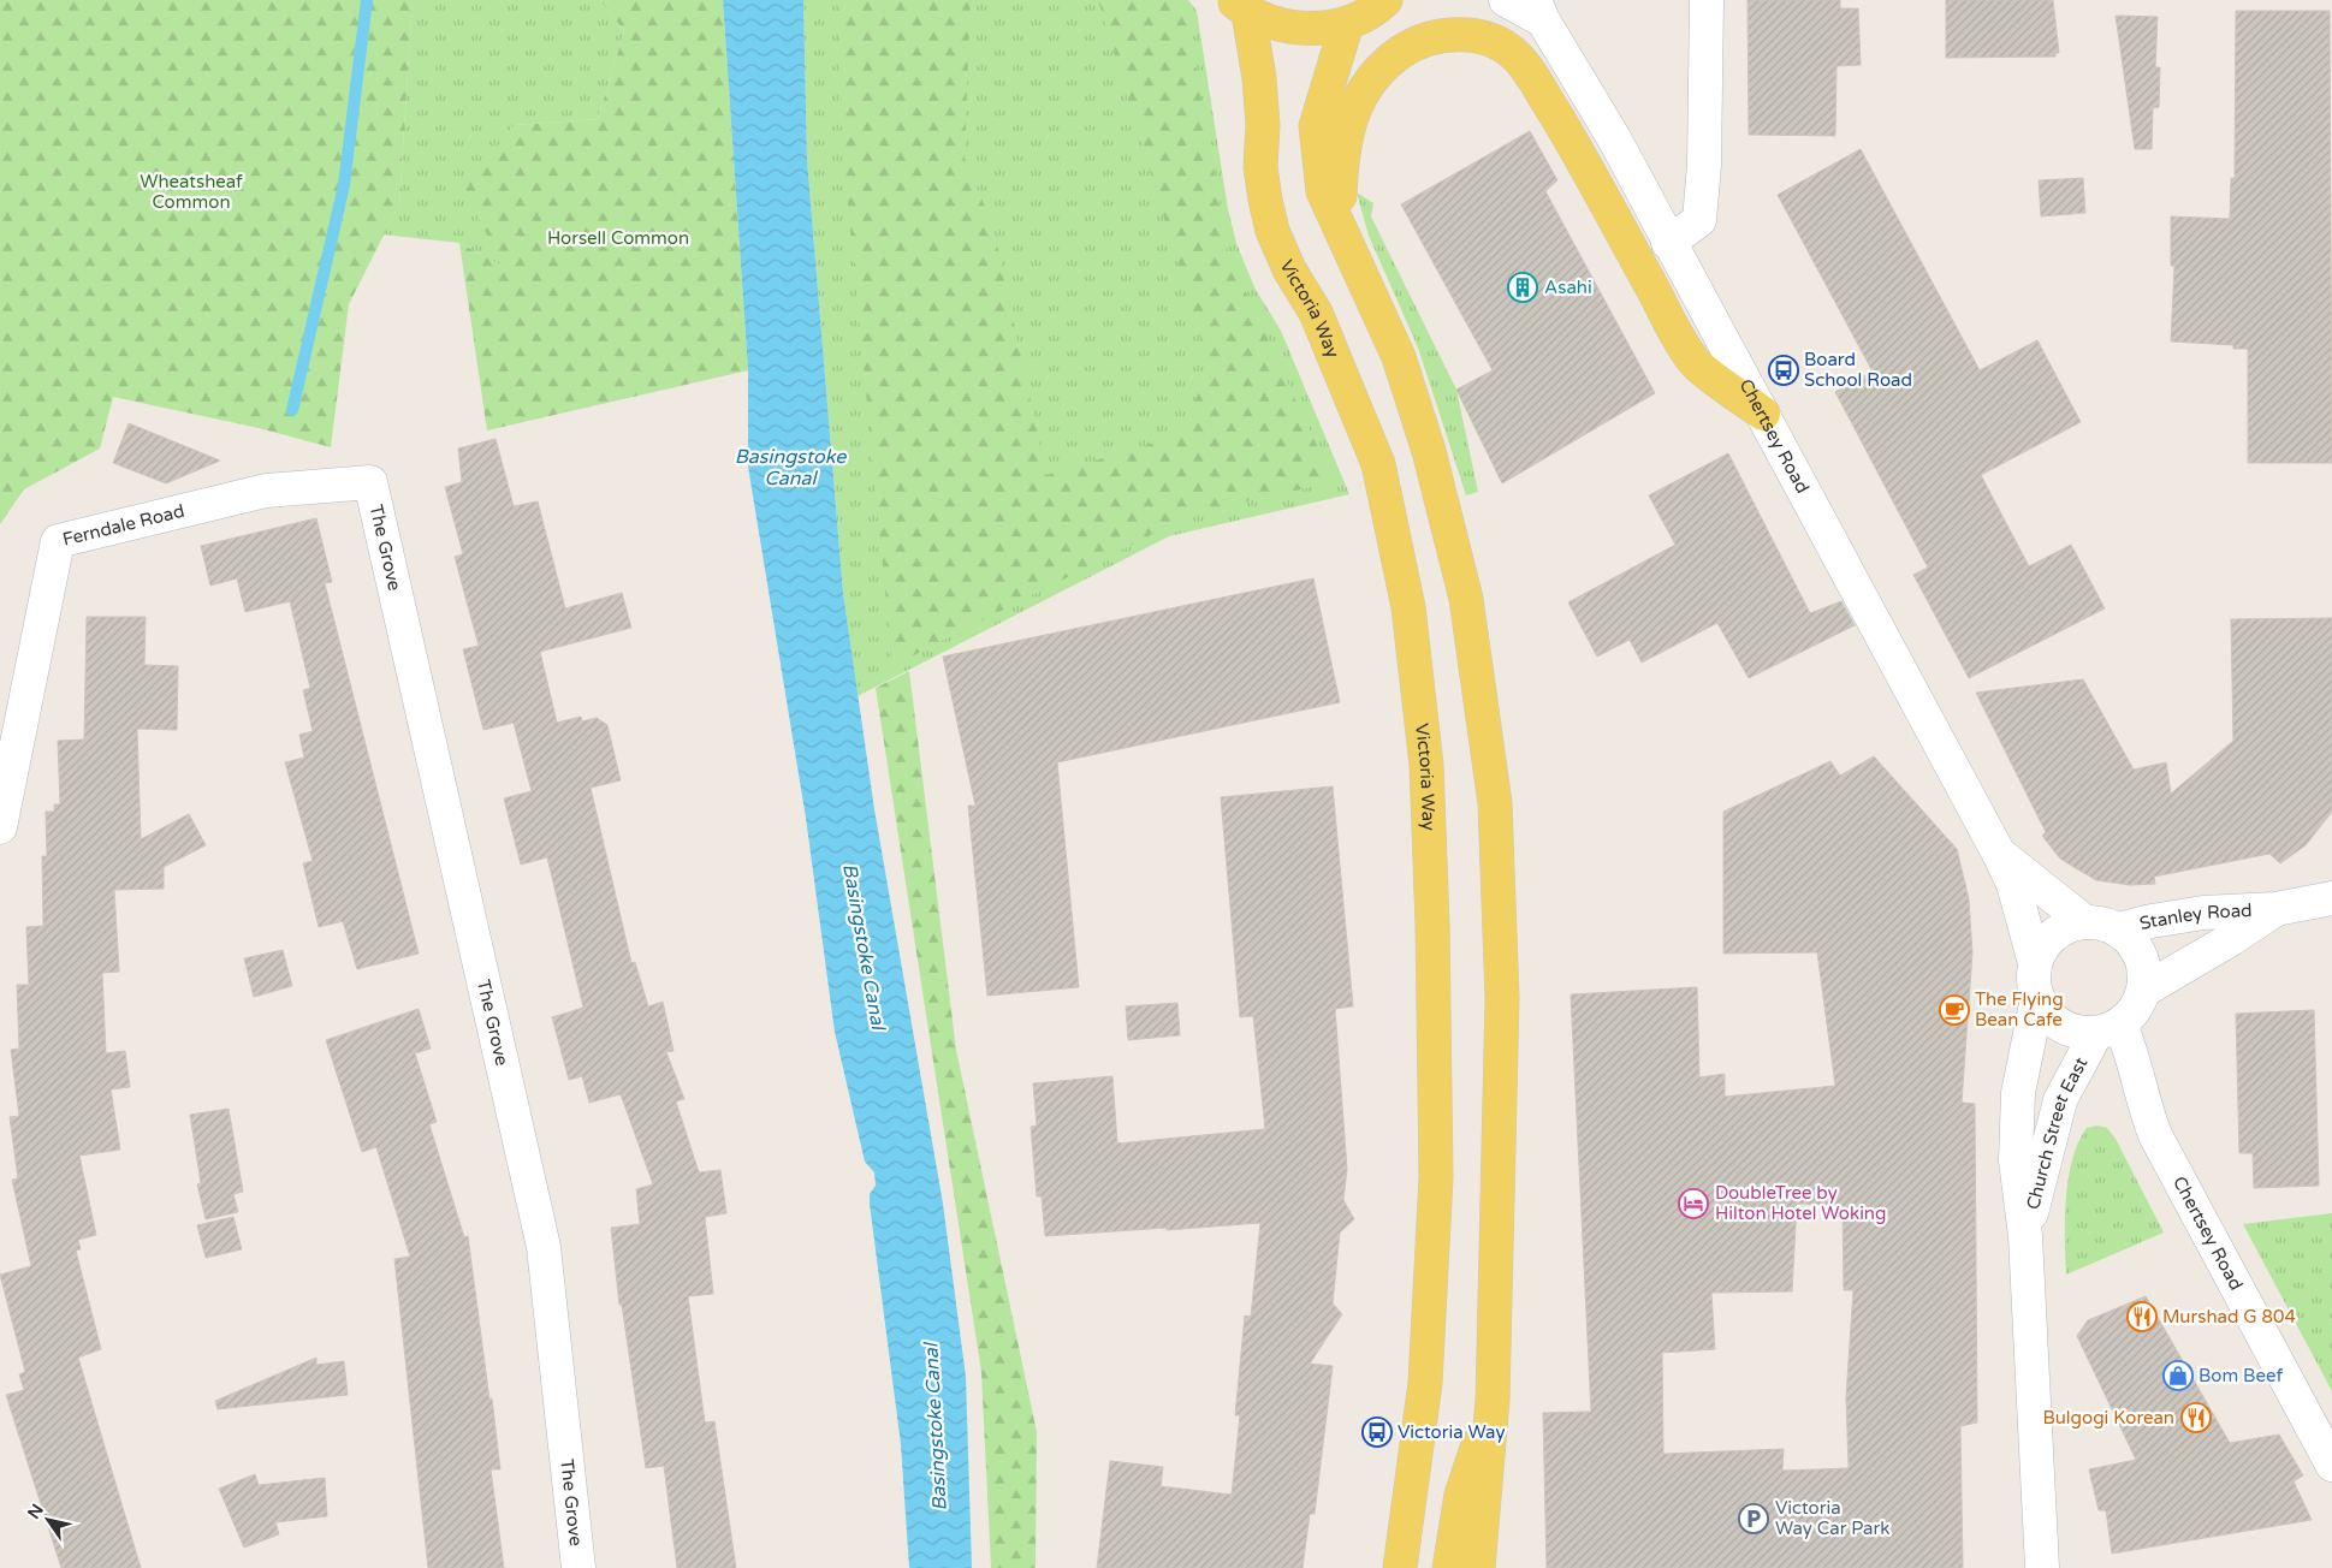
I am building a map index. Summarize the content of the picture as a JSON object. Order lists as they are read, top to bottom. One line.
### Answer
{"streets":{"main road":["Victoria Way"],"street":["Chertsey Road","Ferndale Road","The Grove","Stanley Road","Church Street East"]},"crossings":[["Chertsey Road","Stanley Road"],["Chertsey Road","Church Street East"],["Ferndale Road","The Grove"],["Stanley Road","Church Street East"]],"water":["Basingstoke Canal"],"parks":["Wheatsheaf Common","Horsell Common"],"places":{"building":["Asahi"],"bus stop":["Board School Road","Victoria Way"],"cafe":["The Flying Bean Cafe"],"hotel":["DoubleTree by Hilton Hotel Woking"],"restaurant":["Murshad G 804","Bulgogi Korean"],"shop":["Bom Beef"],"parking":["Victoria Way Car Park"]},"north":"top left"}
